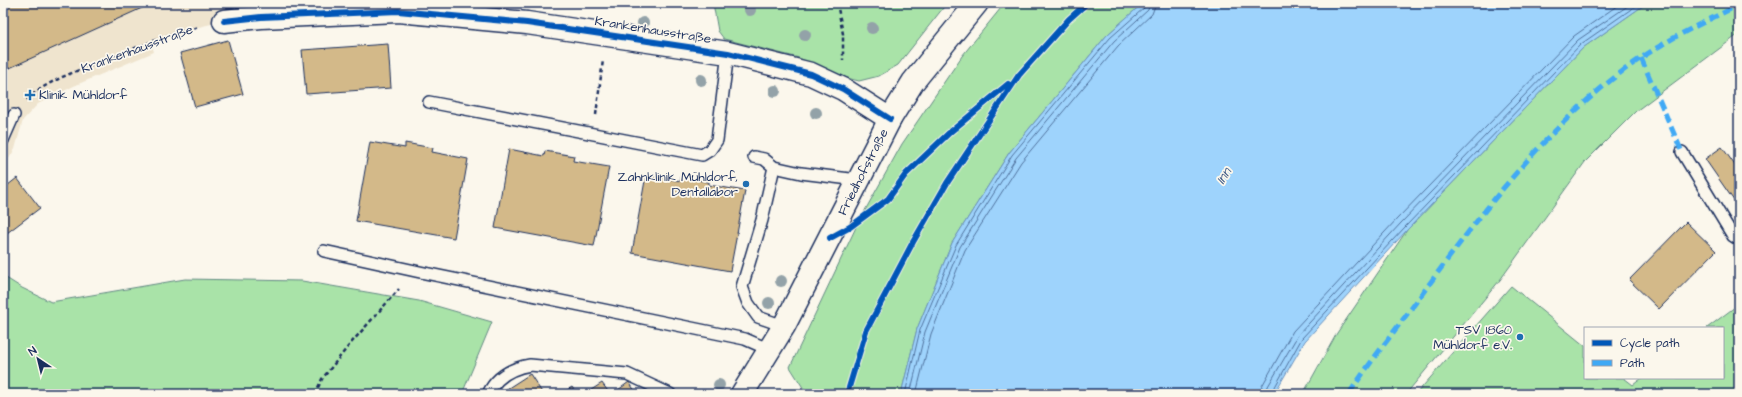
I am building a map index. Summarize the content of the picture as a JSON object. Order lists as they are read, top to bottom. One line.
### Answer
{"streets":{"street":["Krankenhausstraße","Friedhofstraße"]},"crossings":[["Krankenhausstraße","Friedhofstraße"]],"water":["Inn"],"places":{"health":["Klinik Mühldorf"],"other":["Zahnklinik Mühldorf, Dentallabor","TSV 1860 Mühldorf e.V."]},"legend":["Cycle path","Path"],"north":"top left"}
